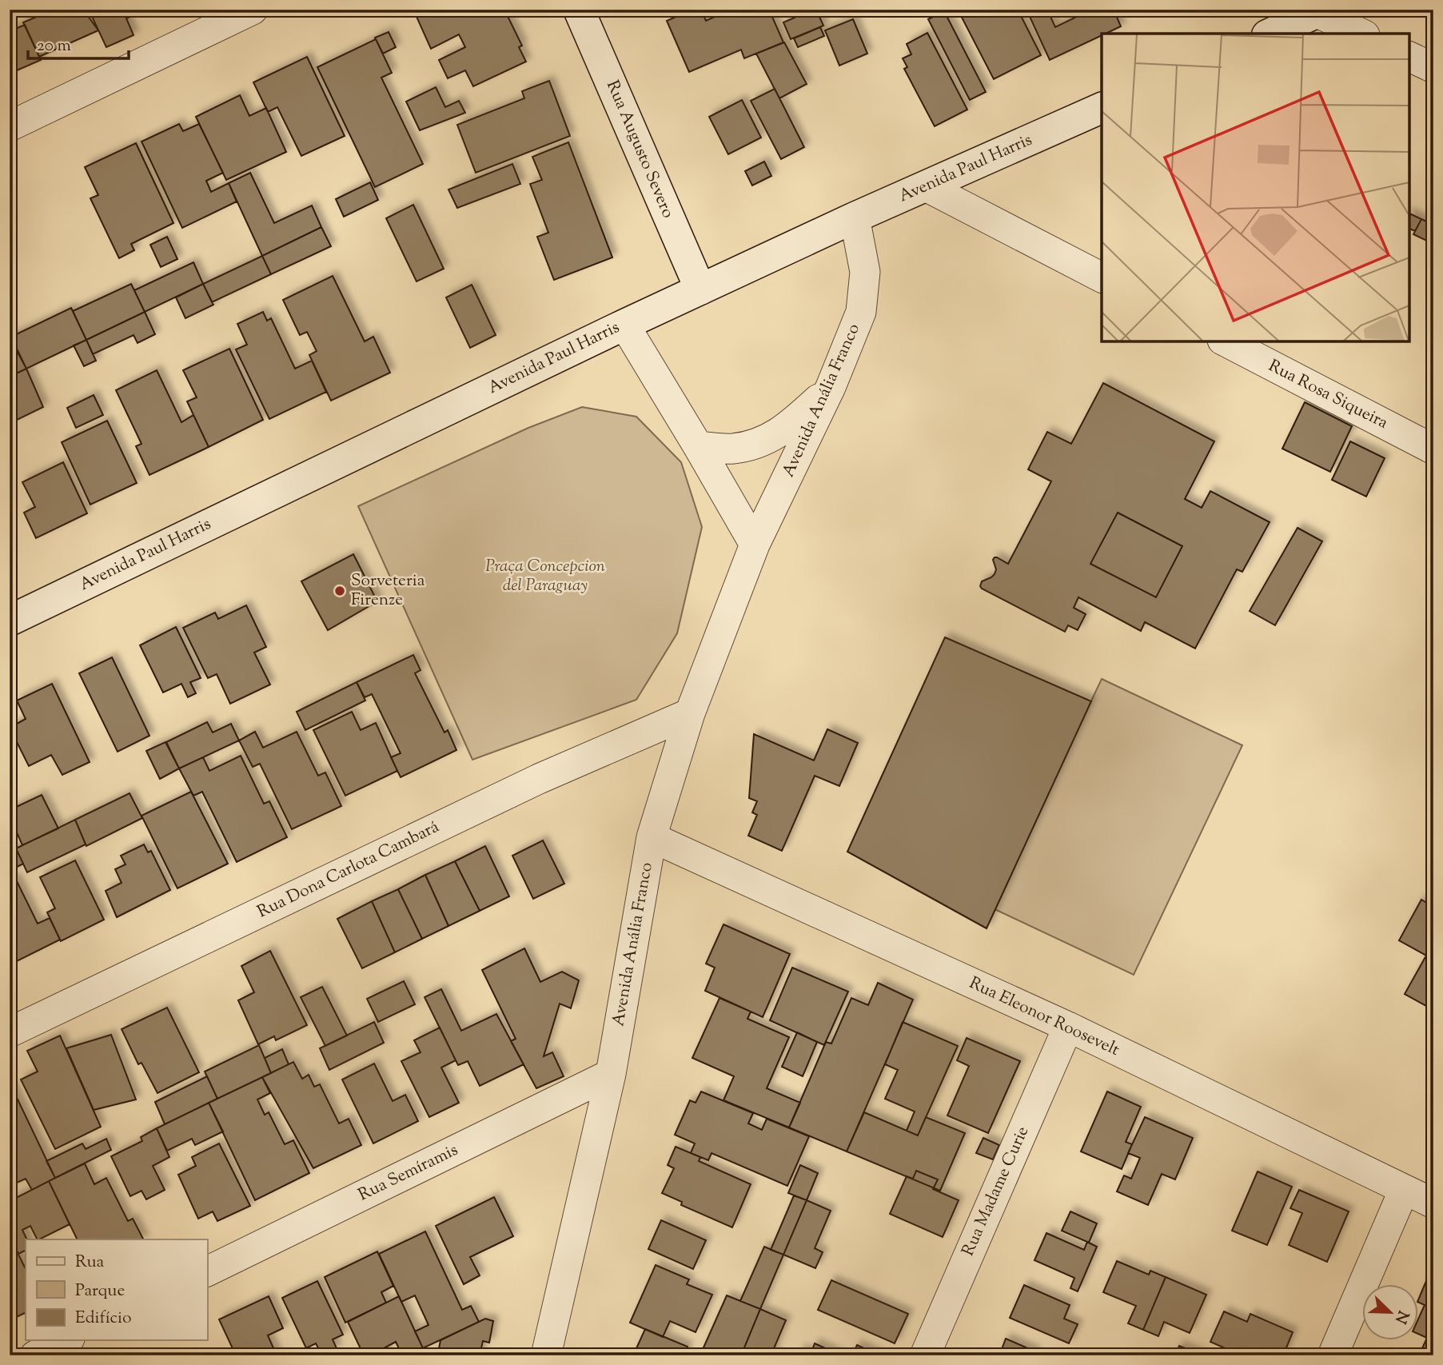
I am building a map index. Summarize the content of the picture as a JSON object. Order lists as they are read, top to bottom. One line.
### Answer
{"streets":{"street":["Rua Augusto Severo","Avenida Paul Harris","Rua Rosa Siqueira","Avenida Anália Franco","Rua Dona Carlota Cambará","Rua Eleonor Roosevelt","Rua Semíramis","Rua Madame Curie"]},"crossings":[["Rua Augusto Severo","Avenida Paul Harris"],["Avenida Paul Harris","Avenida Anália Franco"],["Avenida Anália Franco","Rua Dona Carlota Cambará"],["Avenida Anália Franco","Rua Eleonor Roosevelt"],["Avenida Anália Franco","Rua Semíramis"],["Rua Eleonor Roosevelt","Rua Madame Curie"]],"parks":["Praça Concepcion del Paraguay"],"places":["Sorveteria Firenze"],"legend":["Rua","Parque","Edifício"],"scale_bar":"20 m","north":"bottom right"}
